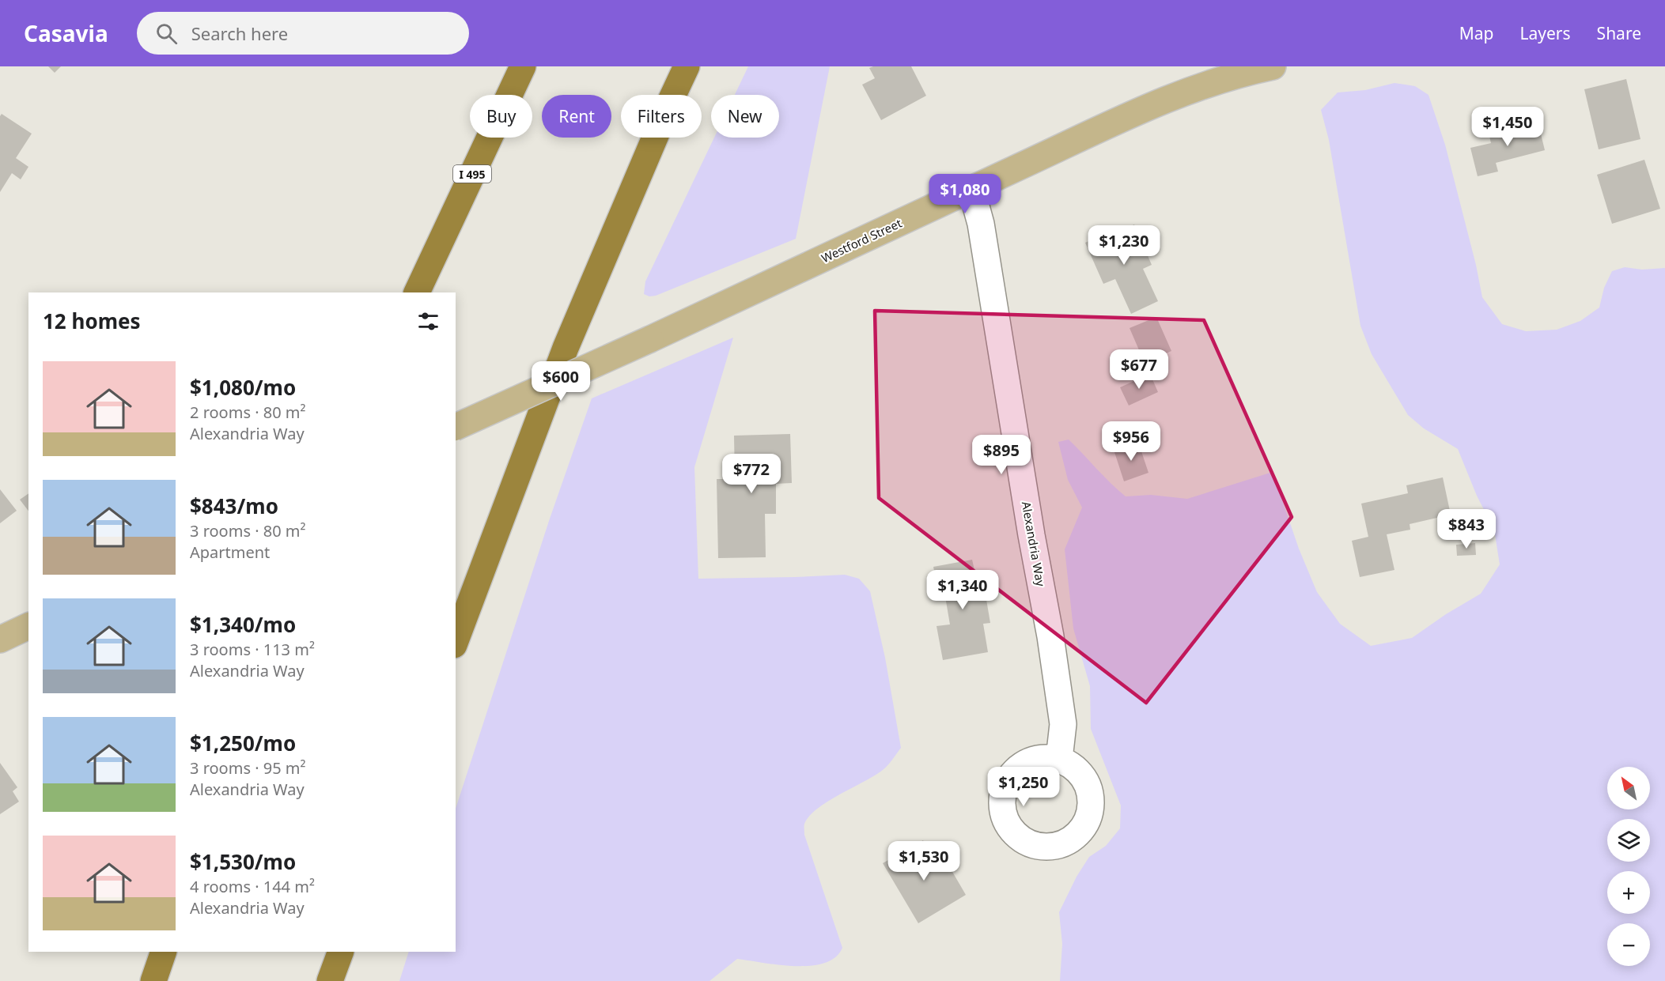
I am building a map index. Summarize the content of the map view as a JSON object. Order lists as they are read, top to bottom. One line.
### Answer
{"streets":{"highway":["I 495"],"main road":["Westford Street"],"street":["Alexandria Way"]},"crossings":[["Westford Street","Alexandria Way"]],"north":"top left","page":{"header":"Casavia","search":"Search here","nav":["Map","Layers","Share"],"chip":["Buy","Rent","Filters","New"],"price":["$1,450","$1,080","$1,230","$677","$600","$956","$895","$772","$843","$1,340","$1,250","$1,530"],"heading":"12 homes","list":[{"name":"$1,080/mo","note":"2 rooms · 80 m² · Alexandria Way"},{"name":"$843/mo","note":"3 rooms · 80 m² · Apartment"},{"name":"$1,340/mo","note":"3 rooms · 113 m² · Alexandria Way"},{"name":"$1,250/mo","note":"3 rooms · 95 m² · Alexandria Way"},{"name":"$1,530/mo","note":"4 rooms · 144 m² · Alexandria Way"}],"map_buttons":["+","−"]}}
